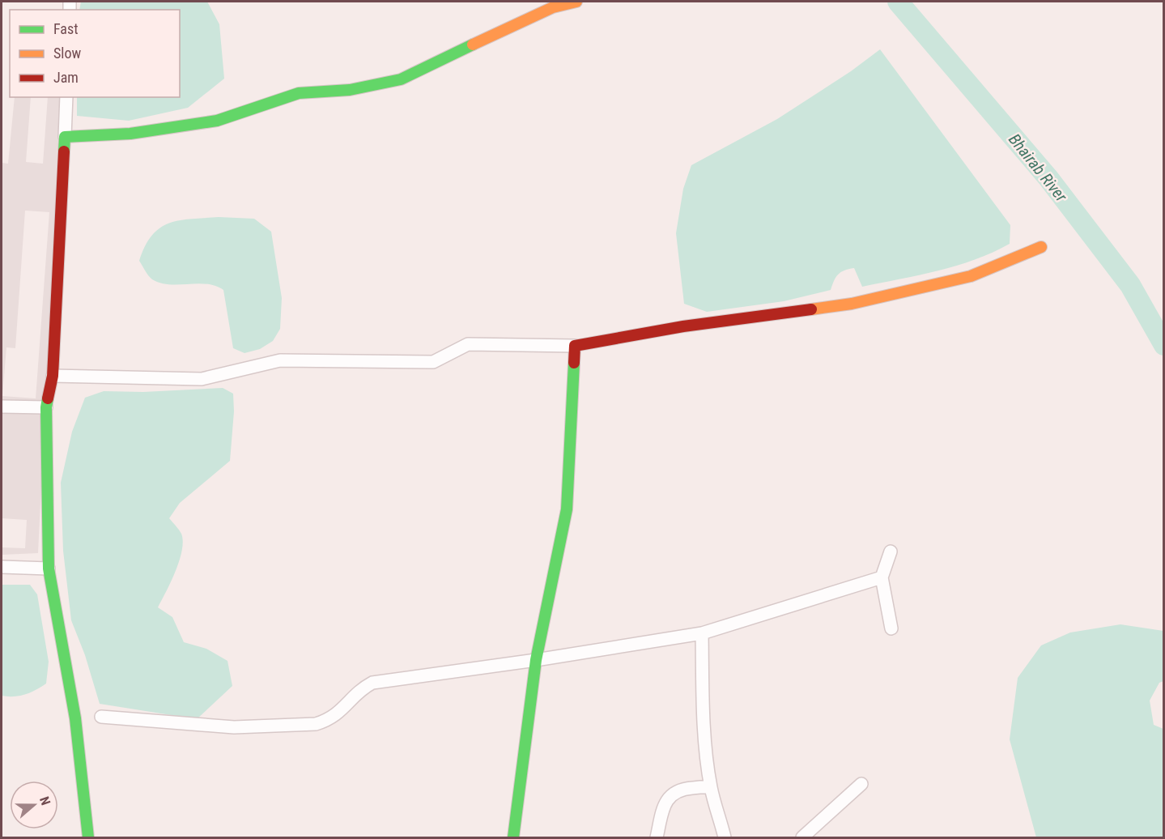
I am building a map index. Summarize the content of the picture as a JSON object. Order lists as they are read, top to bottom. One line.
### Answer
{"water":["Bhairab River"],"legend":["Fast","Slow","Jam"],"north":"right"}
